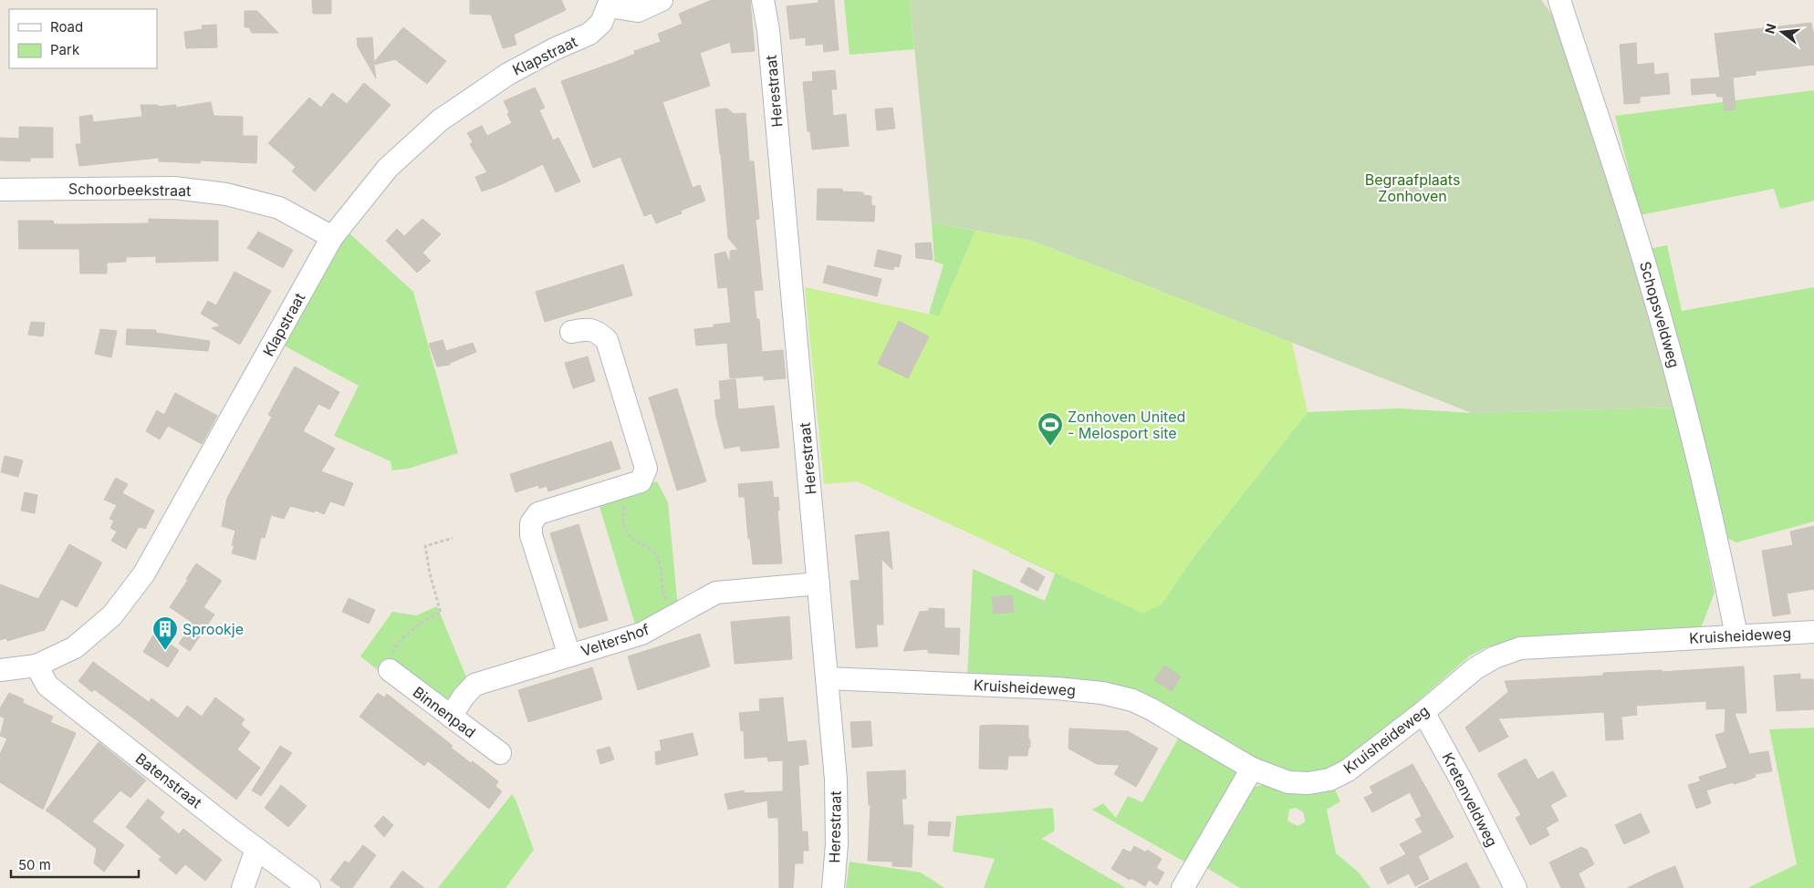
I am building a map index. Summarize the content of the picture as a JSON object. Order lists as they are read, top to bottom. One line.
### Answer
{"streets":{"street":["Klapstraat","Herestraat","Schoorbeekstraat","Schopsveldweg","Kruisheideweg","Veltershof","Binnenpad","Batenstraat","Kretenveldweg"]},"crossings":[["Klapstraat","Schoorbeekstraat"],["Klapstraat","Batenstraat"],["Herestraat","Kruisheideweg"],["Herestraat","Veltershof"],["Schopsveldweg","Kruisheideweg"],["Kruisheideweg","Kretenveldweg"],["Veltershof","Binnenpad"]],"parks":["Begraafplaats Zonhoven"],"places":{"sports":["Zonhoven United - Melosport site"],"building":["Sprookje"]},"legend":["Road","Park"],"scale_bar":"50 m","north":"left"}
